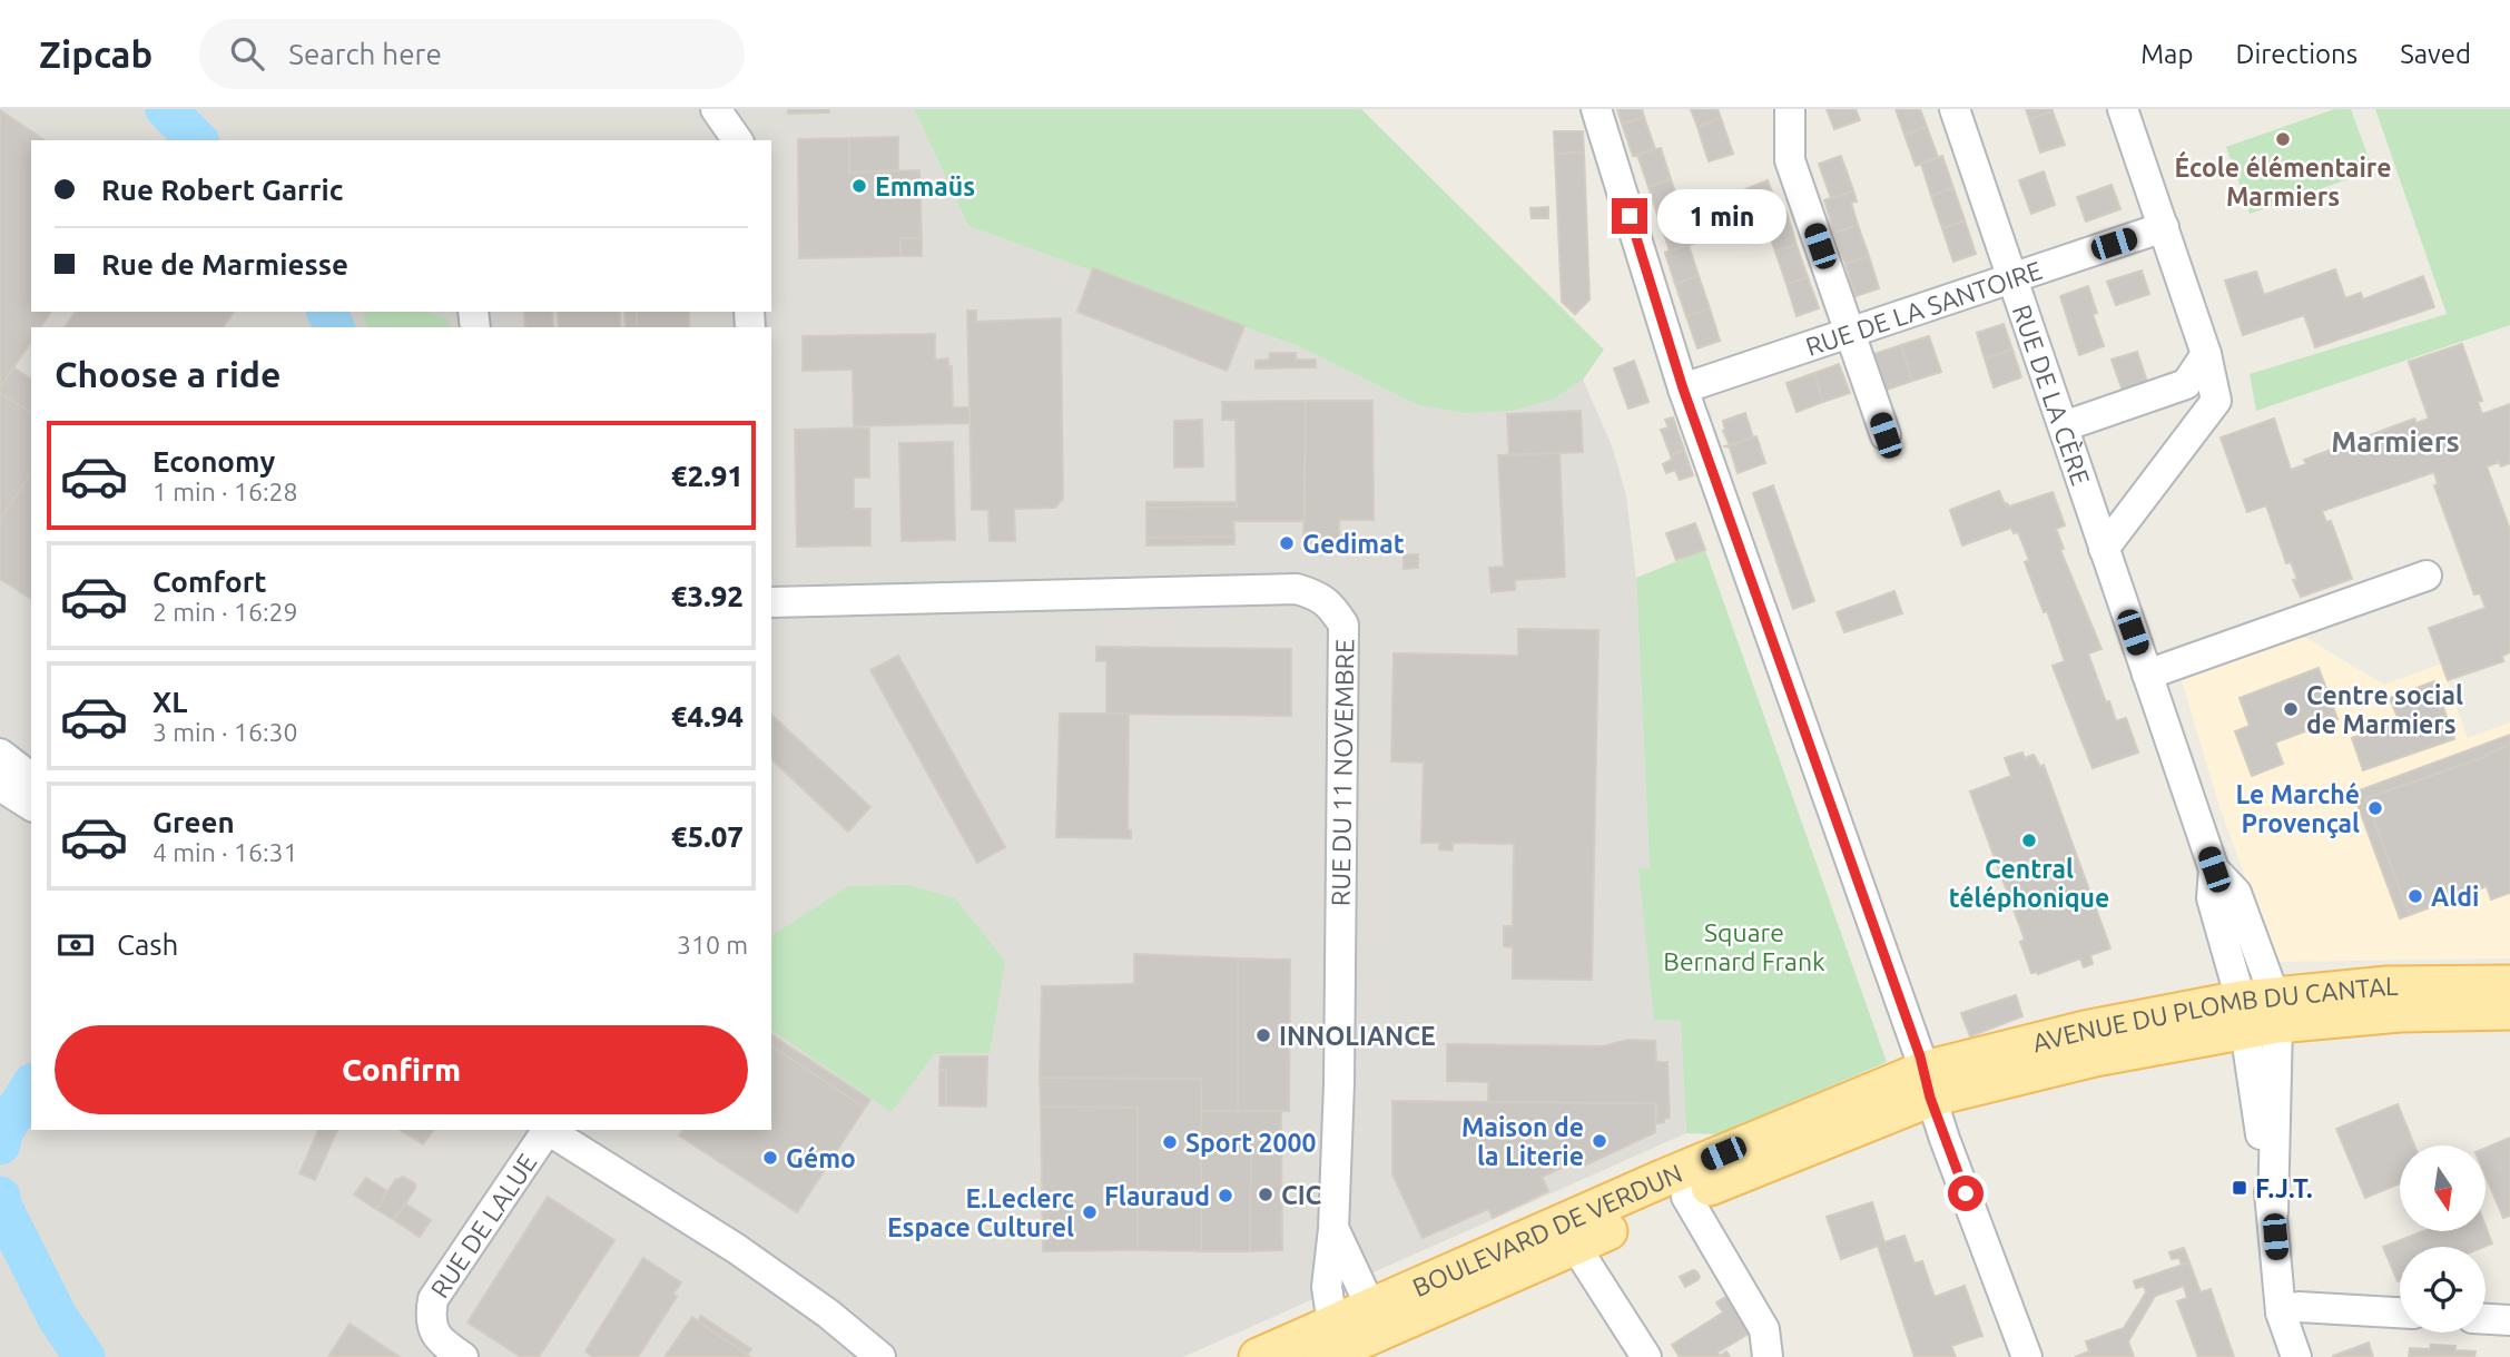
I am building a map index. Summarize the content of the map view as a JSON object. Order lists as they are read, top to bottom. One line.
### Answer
{"streets":{"main road":["AVENUE DU PLOMB DU CANTAL","BOULEVARD DE VERDUN"],"street":["RUE DE LA SANTOIRE","RUE DE LA CÈRE","RUE DU 11 NOVEMBRE","RUE DE LALUE"]},"crossings":[["RUE DE LA SANTOIRE","RUE DE LA CÈRE"],["RUE DE LA CÈRE","AVENUE DU PLOMB DU CANTAL"],["RUE DU 11 NOVEMBRE","BOULEVARD DE VERDUN"],["AVENUE DU PLOMB DU CANTAL","BOULEVARD DE VERDUN"]],"districts":["Marmiers"],"parks":["Square Bernard Frank"],"places":{"other":["École élémentaire Marmiers","Emmaüs","Gedimat","Centre social de Marmiers","Le Marché Provençal","Central téléphonique","Aldi","INNOLIANCE","Maison de la Literie","Sport 2000","Gémo","CIC","Flauraud","E.Leclerc Espace Culturel"],"transit":["F.J.T."]},"north":"bottom","page":{"header":"Zipcab","search":"Search here","nav":["Map","Directions","Saved"],"banner":["Rue Robert Garric","Rue de Marmiesse"],"bubble":"1 min","heading":"Choose a ride","list":[{"name":"Economy","note":"1 min · 16:28","value":"€2.91"},{"name":"Comfort","note":"2 min · 16:29","value":"€3.92"},{"name":"XL","note":"3 min · 16:30","value":"€4.94"},{"name":"Green","note":"4 min · 16:31","value":"€5.07"}],"pay":["Cash","310 m"],"buttons":"Confirm"}}
